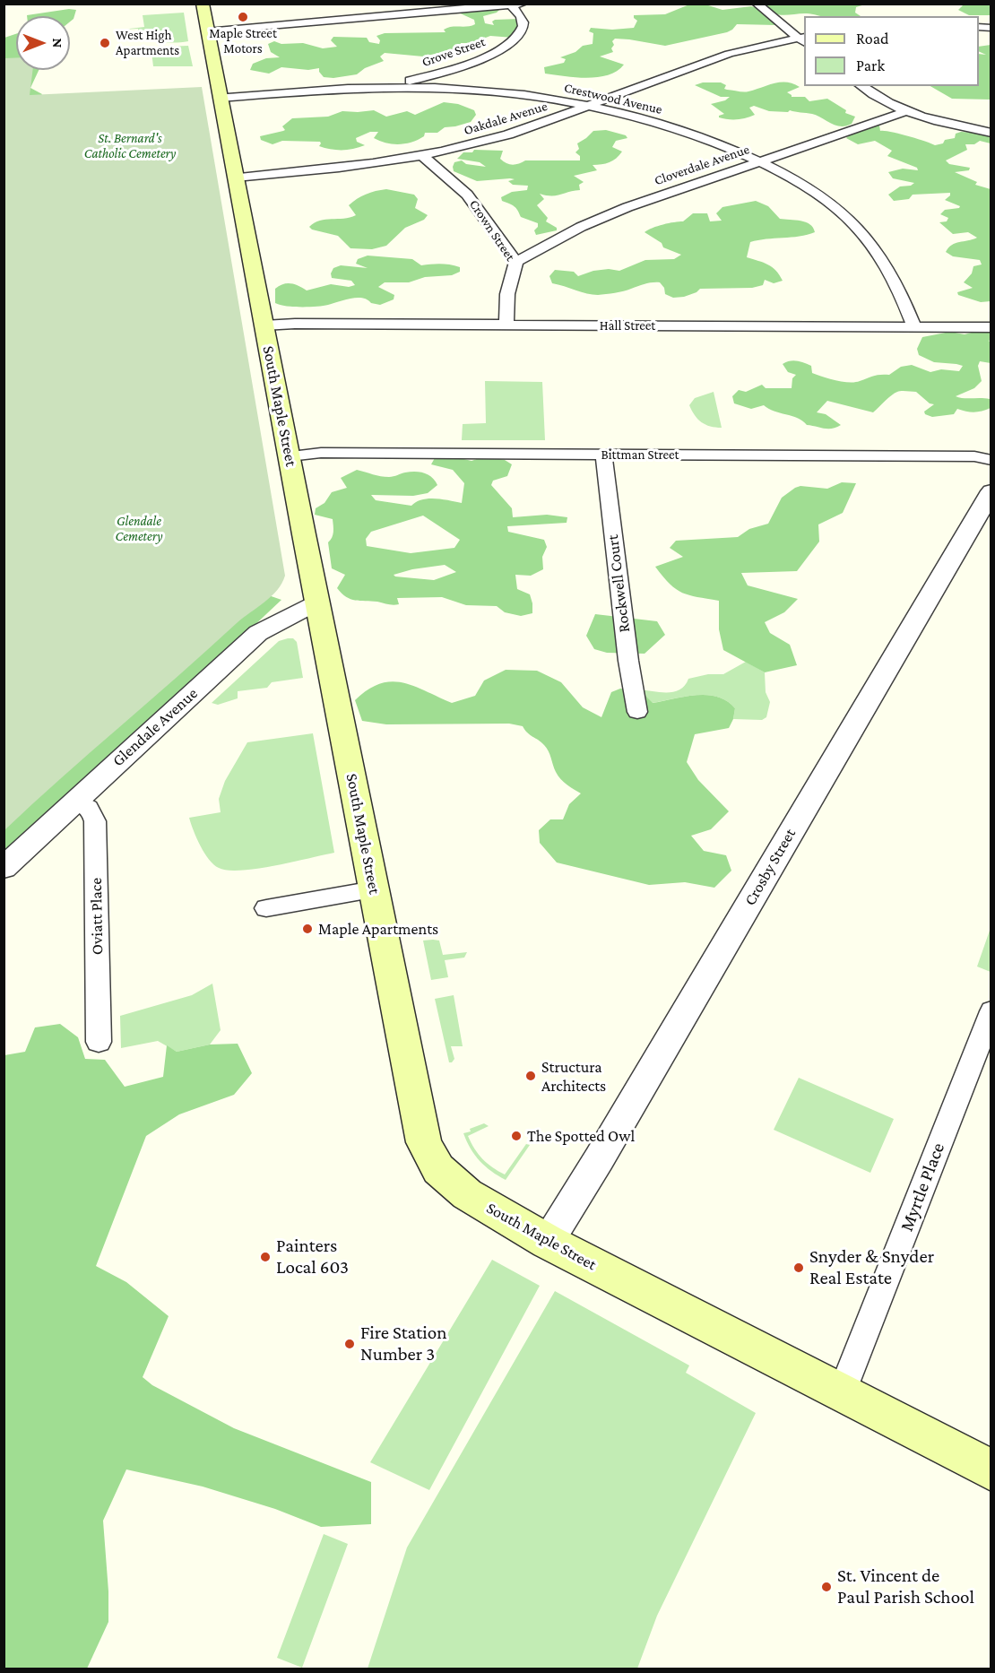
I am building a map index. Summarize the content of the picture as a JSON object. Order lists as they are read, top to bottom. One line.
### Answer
{"streets":{"main road":["South Maple Street"],"street":["Grove Street","Crestwood Avenue","Oakdale Avenue","Cloverdale Avenue","Crown Street","Hall Street","Bittman Street","Rockwell Court","Glendale Avenue","Crosby Street","Oviatt Place","Myrtle Place"]},"crossings":[["Grove Street","Crestwood Avenue"],["Crestwood Avenue","Oakdale Avenue"],["Crestwood Avenue","Cloverdale Avenue"],["Crestwood Avenue","Hall Street"],["Crestwood Avenue","South Maple Street"],["Oakdale Avenue","Crown Street"],["Oakdale Avenue","South Maple Street"],["Cloverdale Avenue","Crown Street"],["Crown Street","Hall Street"],["Hall Street","South Maple Street"],["South Maple Street","Bittman Street"],["South Maple Street","Glendale Avenue"],["South Maple Street","Crosby Street"],["South Maple Street","Myrtle Place"],["Bittman Street","Rockwell Court"],["Glendale Avenue","Oviatt Place"]],"parks":["St. Bernard's Catholic Cemetery","Glendale Cemetery"],"places":["Maple Street Motors","West High Apartments","Maple Apartments","Structura Architects","The Spotted Owl","Painters Local 603","Snyder & Snyder Real Estate","Fire Station Number 3","St. Vincent de Paul Parish School"],"legend":["Road","Park"],"north":"right"}
